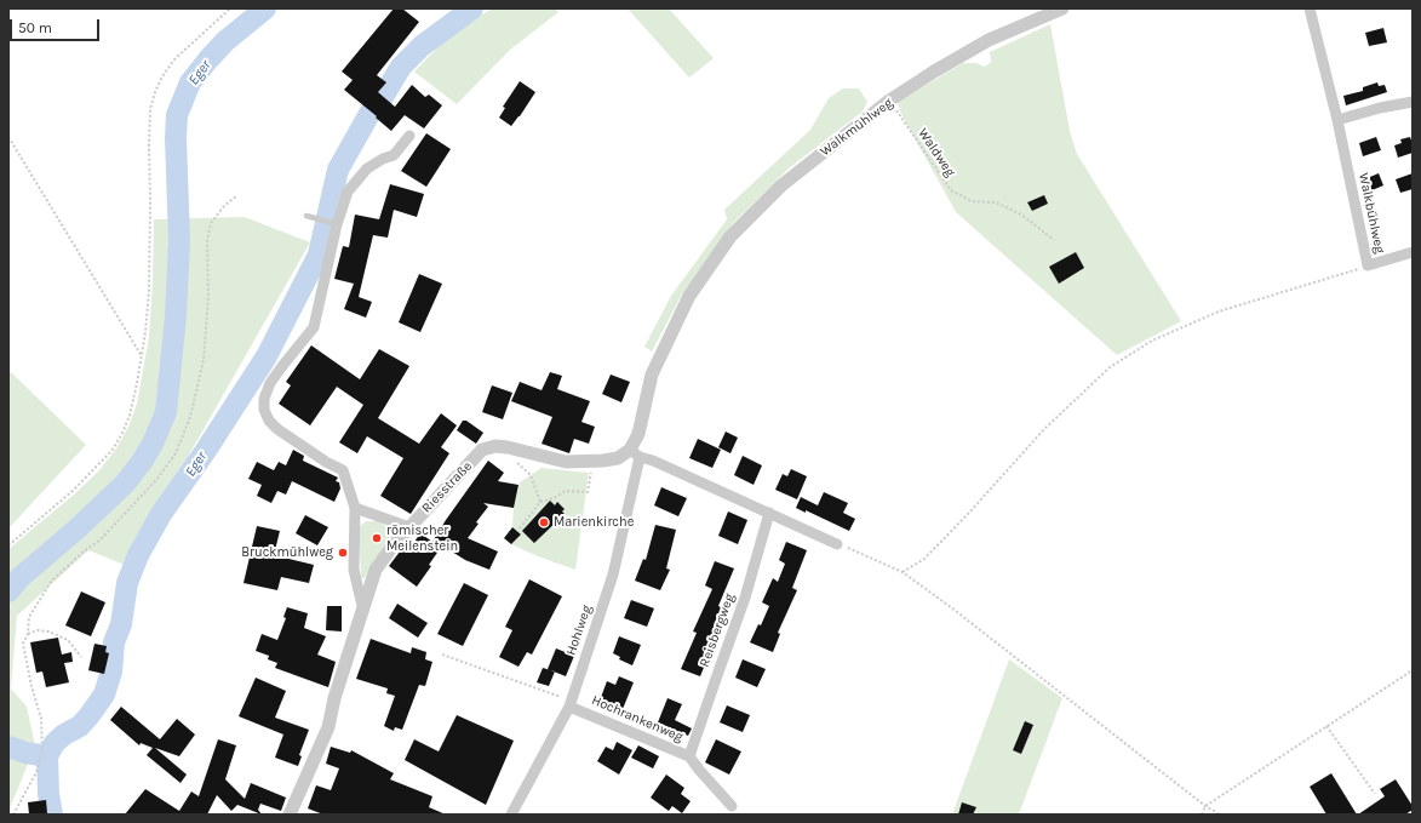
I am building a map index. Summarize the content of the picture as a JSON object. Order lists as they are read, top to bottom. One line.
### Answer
{"streets":{"street":["Walkmühlweg","Walkbühlweg","Riesstraße","Hohlweg","Reisbergweg","Hochrankenweg"],"path":["Waldweg"]},"crossings":[["Walkmühlweg","Waldweg"],["Walkmühlweg","Riesstraße"],["Walkmühlweg","Hohlweg"],["Riesstraße","Hohlweg"],["Hohlweg","Hochrankenweg"],["Reisbergweg","Hochrankenweg"]],"water":["Eger"],"places":["Marienkirche","römischer Meilenstein","Bruckmühlweg"],"scale_bar":"50 m"}
